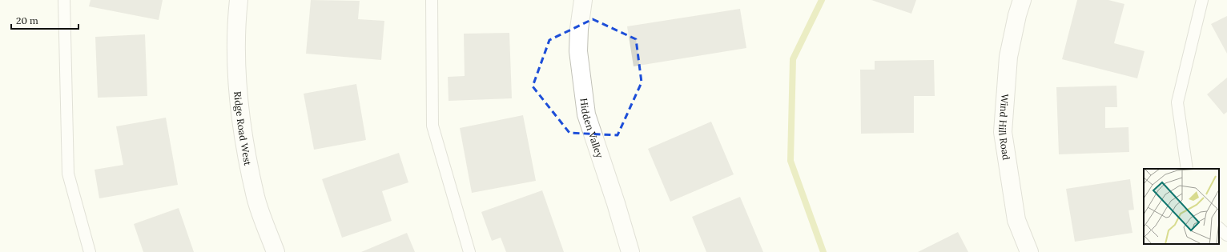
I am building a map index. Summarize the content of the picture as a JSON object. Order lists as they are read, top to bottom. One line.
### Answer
{"streets":{"street":["Wind Hill Road","Ridge Road West","Hidden Valley"]},"scale_bar":"20 m"}
